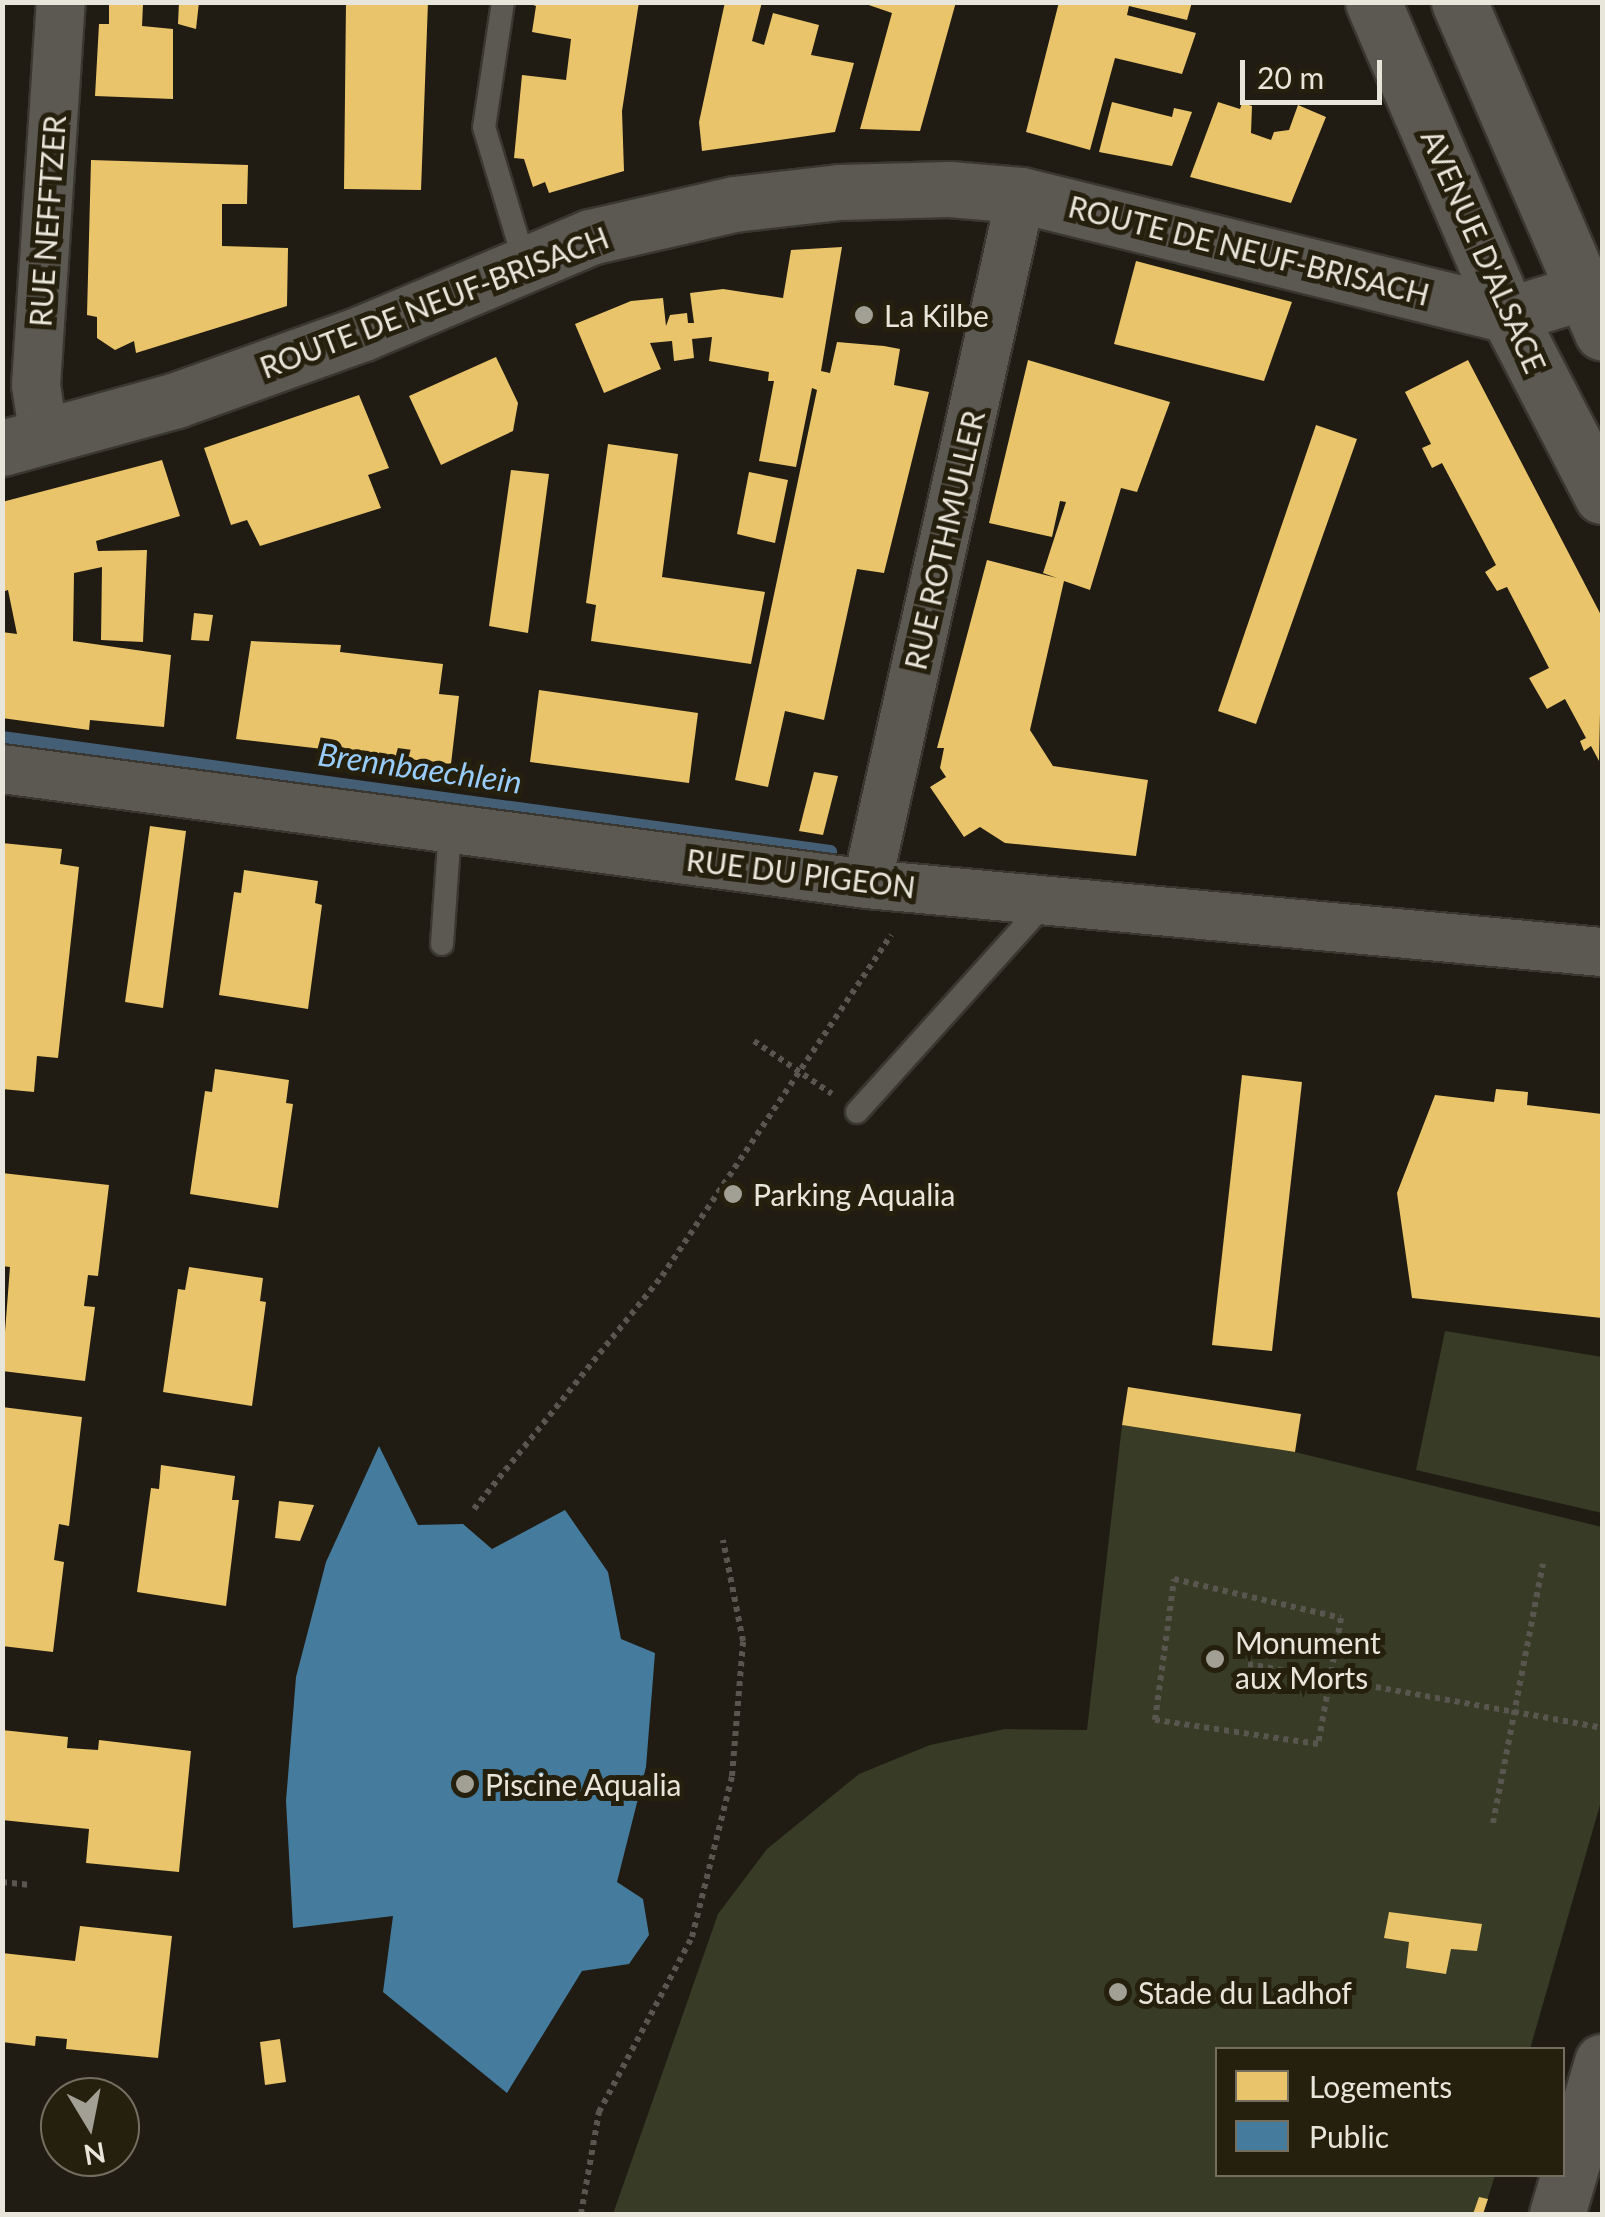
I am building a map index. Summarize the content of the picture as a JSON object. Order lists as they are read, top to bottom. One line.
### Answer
{"streets":{"main road":["ROUTE DE NEUF-BRISACH","AVENUE D'ALSACE"],"street":["RUE NEFFTZER","RUE ROTHMULLER","RUE DU PIGEON"]},"crossings":[["RUE NEFFTZER","ROUTE DE NEUF-BRISACH"],["ROUTE DE NEUF-BRISACH","AVENUE D'ALSACE"],["ROUTE DE NEUF-BRISACH","RUE ROTHMULLER"],["RUE ROTHMULLER","RUE DU PIGEON"]],"water":["Brennbaechlein"],"places":["La Kilbe","Parking Aqualia","Monument aux Morts","Piscine Aqualia","Stade du Ladhof"],"legend":["Logements","Public"],"scale_bar":"20 m","north":"bottom"}
